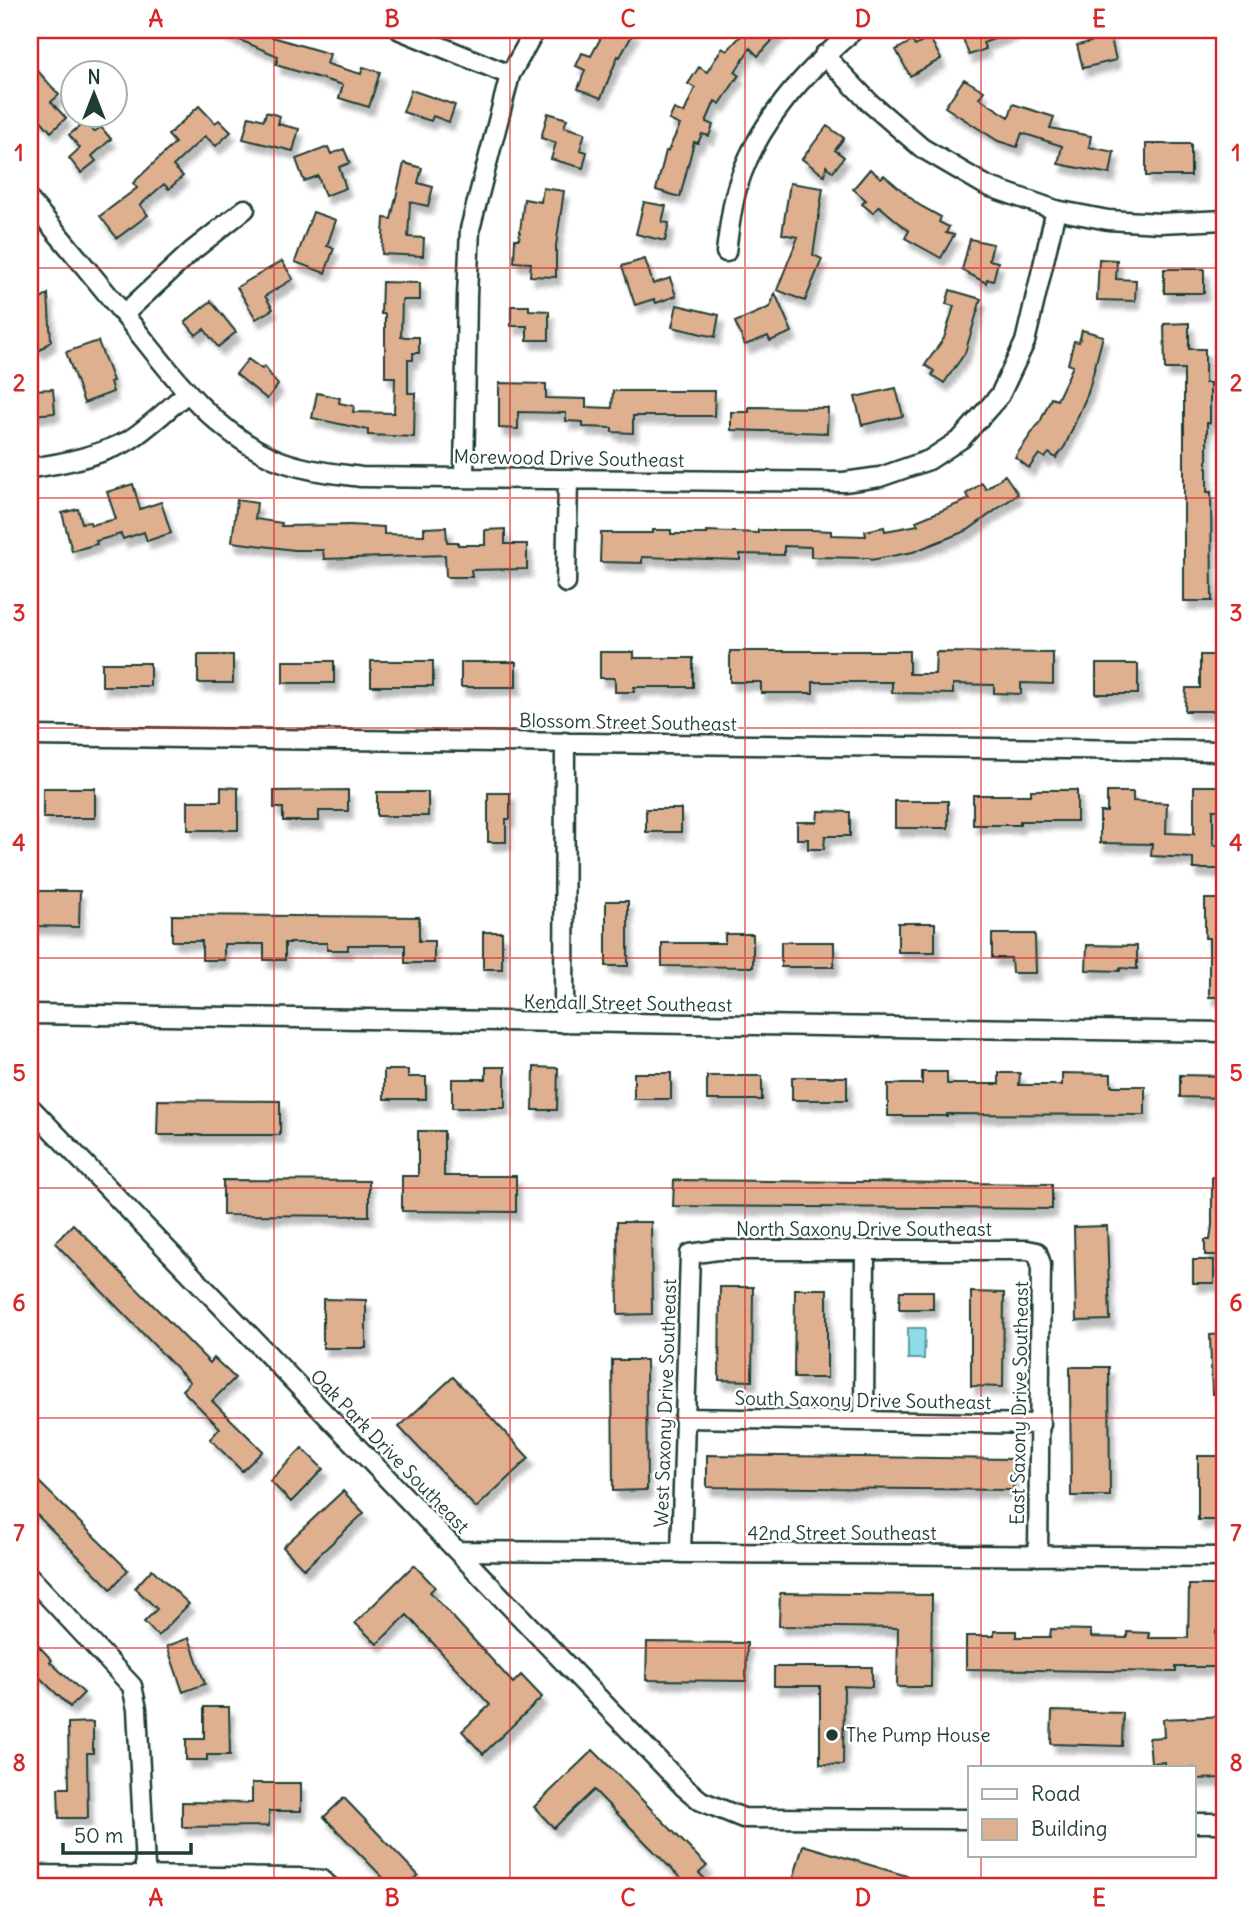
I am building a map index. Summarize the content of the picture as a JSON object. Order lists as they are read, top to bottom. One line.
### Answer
{"streets":{"street":["Morewood Drive Southeast","Blossom Street Southeast","Kendall Street Southeast","North Saxony Drive Southeast","South Saxony Drive Southeast","West Saxony Drive Southeast","East Saxony Drive Southeast","Oak Park Drive Southeast","42nd Street Southeast"]},"crossings":[["North Saxony Drive Southeast","West Saxony Drive Southeast"],["North Saxony Drive Southeast","East Saxony Drive Southeast"],["South Saxony Drive Southeast","West Saxony Drive Southeast"],["South Saxony Drive Southeast","East Saxony Drive Southeast"],["West Saxony Drive Southeast","42nd Street Southeast"],["East Saxony Drive Southeast","42nd Street Southeast"],["Oak Park Drive Southeast","42nd Street Southeast"]],"places":["The Pump House"],"legend":["Road","Building"],"scale_bar":"50 m","north":"top","grid":{"columns":["A","B","C","D","E"],"rows":["1","2","3","4","5","6","7","8"]}}
